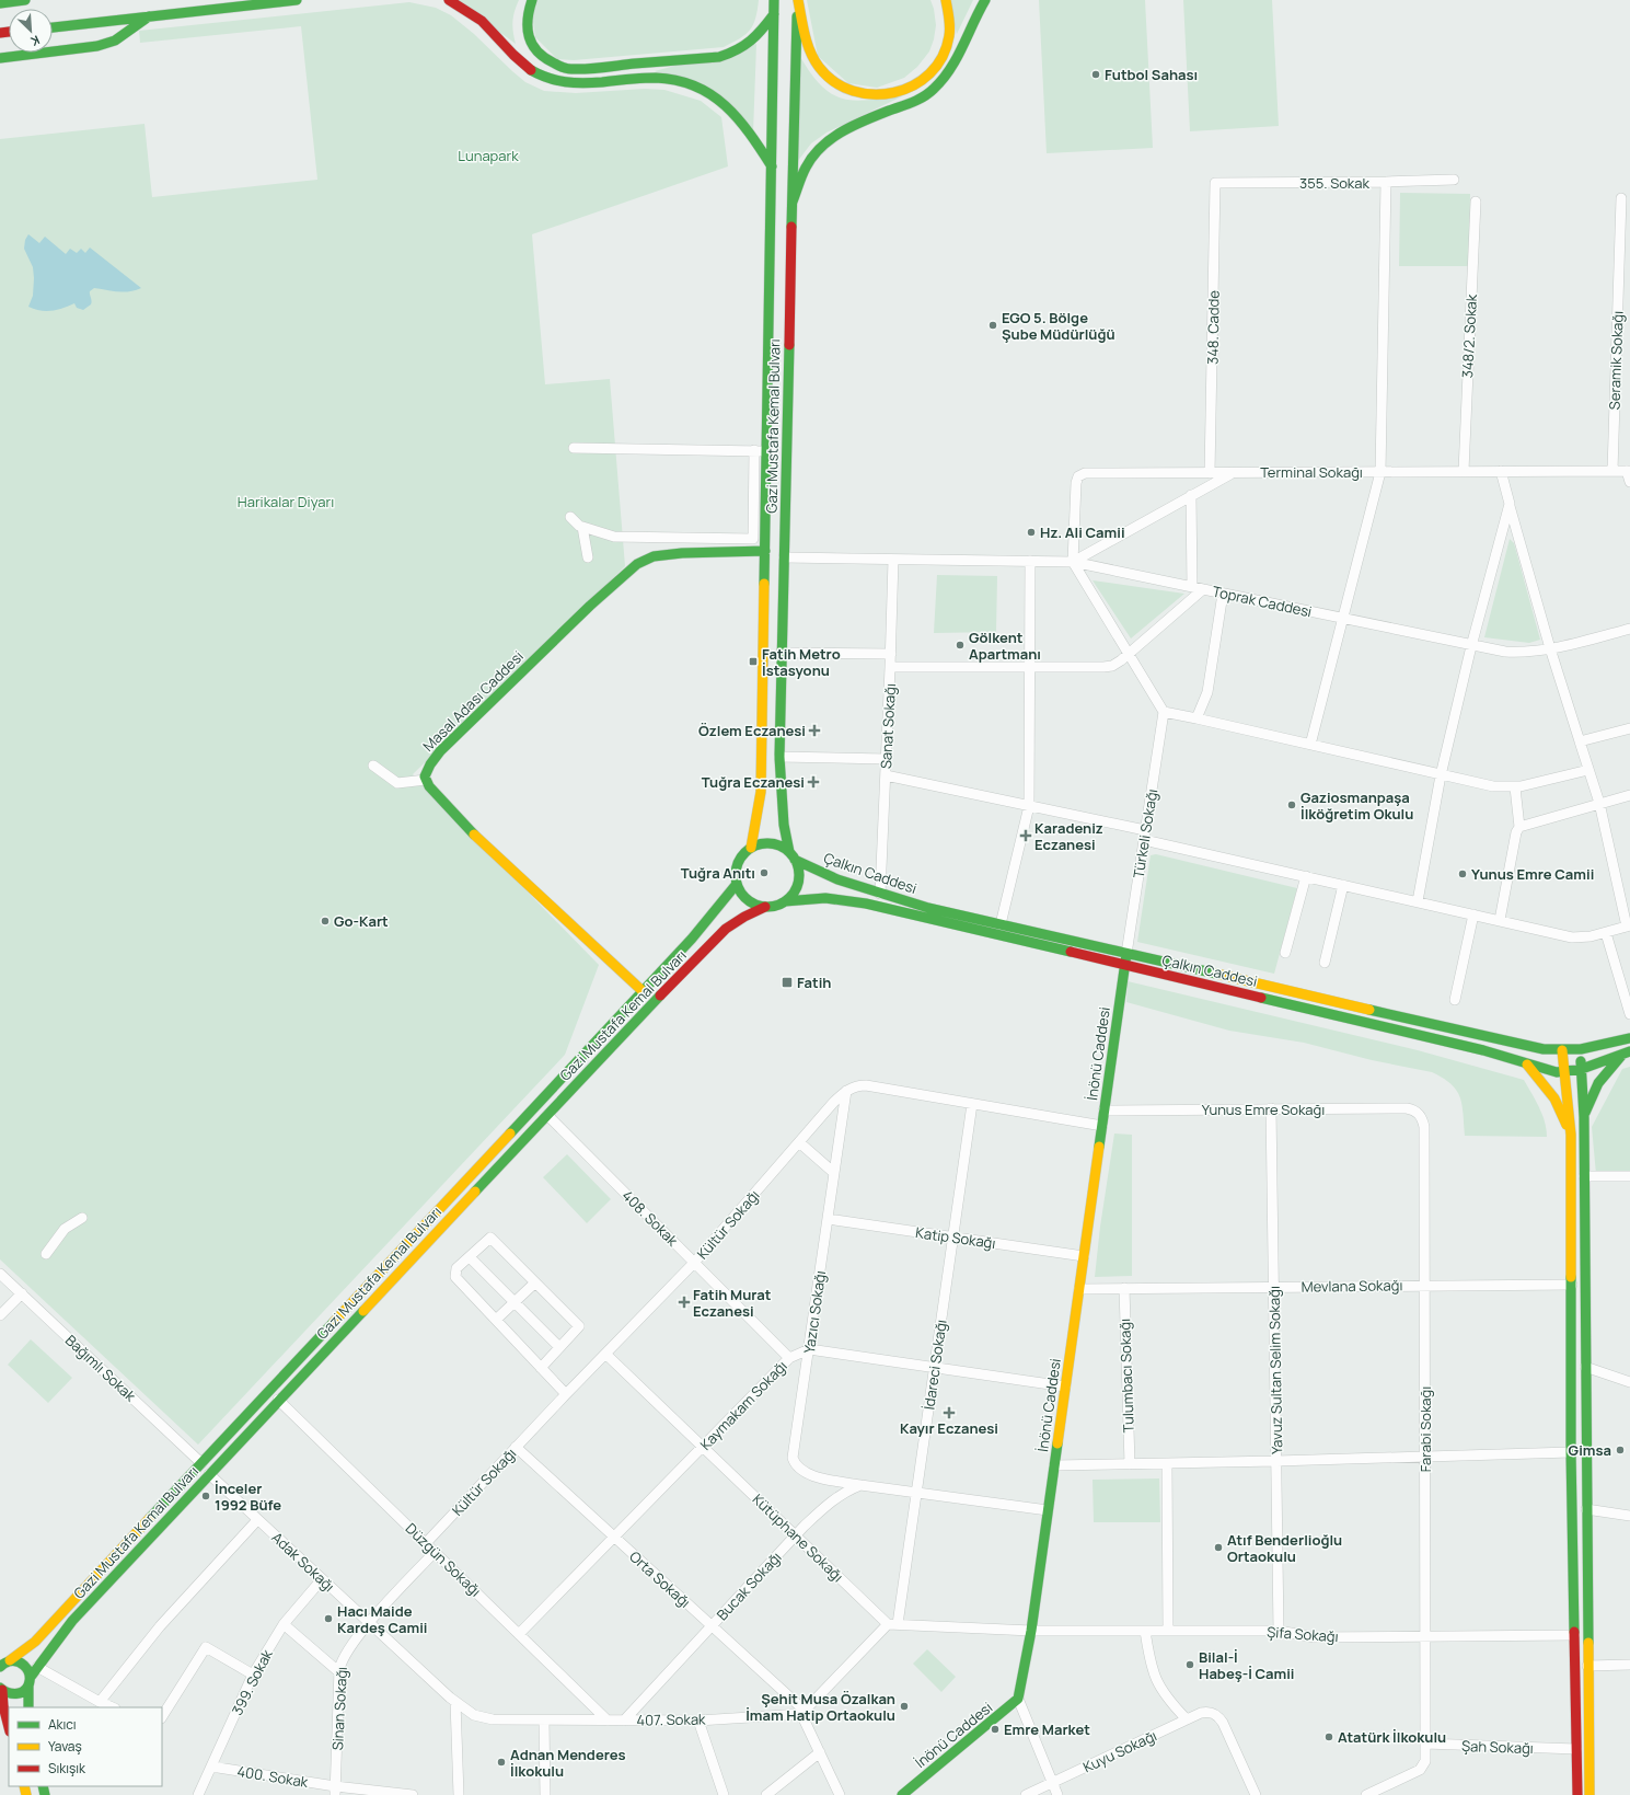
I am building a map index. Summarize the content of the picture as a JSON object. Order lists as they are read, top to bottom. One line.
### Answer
{"streets":{"main road":["Gazi Mustafa Kemal Bulvarı","Masal Adası Caddesi","Çalkın Caddesi","İnönü Caddesi"],"street":["355. Sokak","348. Cadde","348/2. Sokak","Seramik Sokağı","Terminal Sokağı","Toprak Caddesi","Sanat Sokağı","Türkeli Sokağı","Yunus Emre Sokağı","408. Sokak","Kültür Sokağı","Katip Sokağı","Mevlana Sokağı","Yazıcı Sokağı","İdareci Sokağı","Bağımlı Sokak","Yavuz Sultan Selim Sokağı","Tulumbacı Sokağı","Kaymakam Sokağı","Farabi Sokağı","Kütüphane Sokağı","Düzgün Sokağı","Adak Sokağı","Orta Sokağı","Bucak Sokağı","Şifa Sokağı","399. Sokak","Sinan Sokağı","407. Sokak","Şah Sokağı","Kuyu Sokağı","400. Sokak"]},"crossings":[["355. Sokak","348. Cadde"],["348. Cadde","Terminal Sokağı"],["348/2. Sokak","Terminal Sokağı"],["Seramik Sokağı","Terminal Sokağı"],["Gazi Mustafa Kemal Bulvarı","Masal Adası Caddesi"],["Gazi Mustafa Kemal Bulvarı","Çalkın Caddesi"],["Gazi Mustafa Kemal Bulvarı","408. Sokak"],["Gazi Mustafa Kemal Bulvarı","Bağımlı Sokak"],["Gazi Mustafa Kemal Bulvarı","Düzgün Sokağı"],["Gazi Mustafa Kemal Bulvarı","Adak Sokağı"],["Toprak Caddesi","Sanat Sokağı"],["Sanat Sokağı","Çalkın Caddesi"],["Türkeli Sokağı","Çalkın Caddesi"],["Türkeli Sokağı","İnönü Caddesi"],["Çalkın Caddesi","İnönü Caddesi"],["İnönü Caddesi","Yunus Emre Sokağı"],["İnönü Caddesi","Katip Sokağı"],["İnönü Caddesi","Mevlana Sokağı"],["İnönü Caddesi","Şifa Sokağı"],["Yunus Emre Sokağı","Yavuz Sultan Selim Sokağı"],["Yunus Emre Sokağı","Farabi Sokağı"],["408. Sokak","Kültür Sokağı"],["408. Sokak","Kaymakam Sokağı"],["Kültür Sokağı","Yazıcı Sokağı"],["Kültür Sokağı","Kütüphane Sokağı"],["Kültür Sokağı","Düzgün Sokağı"],["Kültür Sokağı","Orta Sokağı"],["Katip Sokağı","Yazıcı Sokağı"],["Katip Sokağı","İdareci Sokağı"],["Mevlana Sokağı","Yavuz Sultan Selim Sokağı"],["Mevlana Sokağı","Tulumbacı Sokağı"],["Mevlana Sokağı","Farabi Sokağı"],["Yazıcı Sokağı","Kaymakam Sokağı"],["Yazıcı Sokağı","Bucak Sokağı"],["İdareci Sokağı","Kütüphane Sokağı"],["Yavuz Sultan Selim Sokağı","Şifa Sokağı"],["Kaymakam Sokağı","Kütüphane Sokağı"],["Kaymakam Sokağı","Düzgün Sokağı"],["Kaymakam Sokağı","Orta Sokağı"],["Farabi Sokağı","Şifa Sokağı"],["Farabi Sokağı","Şah Sokağı"],["Kütüphane Sokağı","Bucak Sokağı"],["Düzgün Sokağı","Sinan Sokağı"],["Düzgün Sokağı","407. Sokak"],["Adak Sokağı","399. Sokak"],["Adak Sokağı","Sinan Sokağı"],["Adak Sokağı","407. Sokak"],["Orta Sokağı","Bucak Sokağı"],["Orta Sokağı","407. Sokak"],["Bucak Sokağı","407. Sokak"],["399. Sokak","400. Sokak"],["Sinan Sokağı","400. Sokak"]],"parks":["Lunapark","Harikalar Diyarı"],"places":{"other":["Futbol Sahası","EGO 5. Bölge Şube Müdürlüğü","Hz. Ali Camii","Gölkent Apartmanı","Gaziosmanpaşa İlköğretim Okulu","Tuğra Anıtı","Yunus Emre Camii","Go-Kart","Gimsa","İnceler 1992 Büfe","Atıf Benderlioğlu Ortaokulu","Hacı Maide Kardeş Camii","Bilal-İ Habeş-İ Camii","Şehit Musa Özalkan İmam Hatip Ortaokulu","Emre Market","Atatürk İlkokulu","Adnan Menderes İlkokulu"],"transit":["Fatih Metro İstasyonu","Fatih"],"health":["Özlem Eczanesi","Tuğra Eczanesi","Karadeniz Eczanesi","Fatih Murat Eczanesi","Kayır Eczanesi"]},"legend":["Akıcı","Yavaş","Sıkışık"],"north":"bottom right"}
